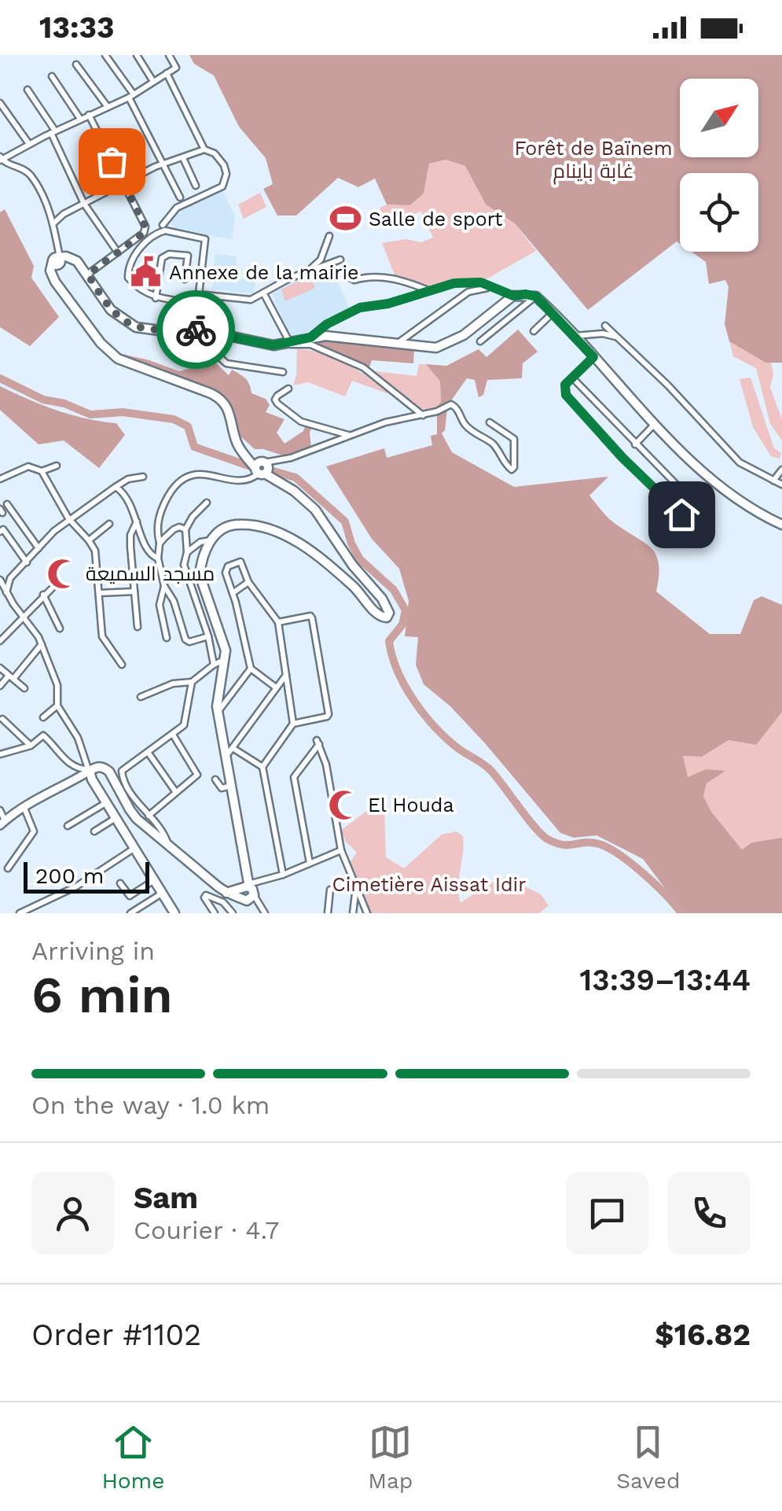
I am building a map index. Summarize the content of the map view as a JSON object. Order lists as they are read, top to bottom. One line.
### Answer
{"parks":["Forêt de Baïnem غابة باينام","Cimetière Aissat Idir"],"places":{"sports":["Salle de sport"],"public building":["Annexe de la mairie"],"mosque":["مسجد السميعة","El Houda"]},"scale_bar":"200 m","north":"top right","page":{"status":"13:33","scale":"200 m","heading":["6 min","Arriving in","13:39–13:44"],"panel":["Sam","Courier · 4.7","Order #1102","$16.82"],"bar":"On the way · 1.0 km","tabs":["Home","Map","Saved"]}}
